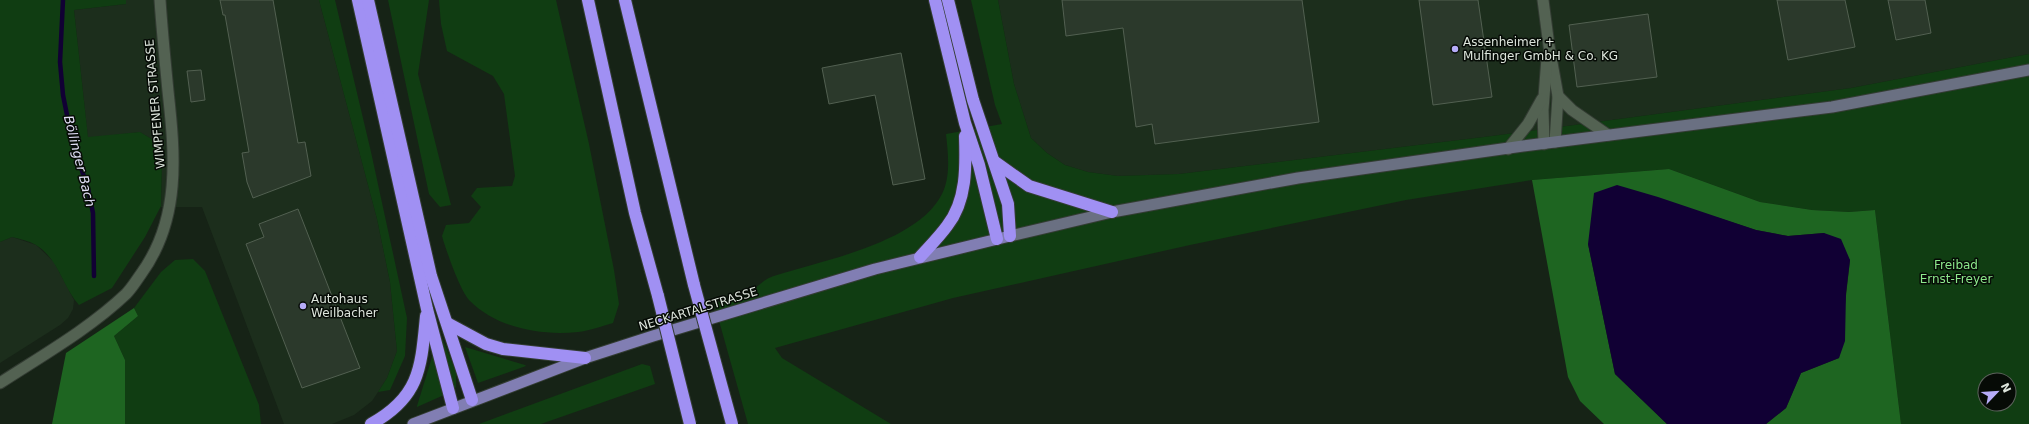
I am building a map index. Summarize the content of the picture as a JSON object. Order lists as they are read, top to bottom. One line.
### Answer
{"streets":{"main road":["NECKARTALSTRASSE"],"street":["WIMPFENER STRASSE"]},"water":["Böllinger Bach"],"parks":["Freibad Ernst-Freyer"],"places":["Assenheimer + Mulfinger GmbH & Co. KG","Autohaus Weilbacher"],"north":"top right"}
